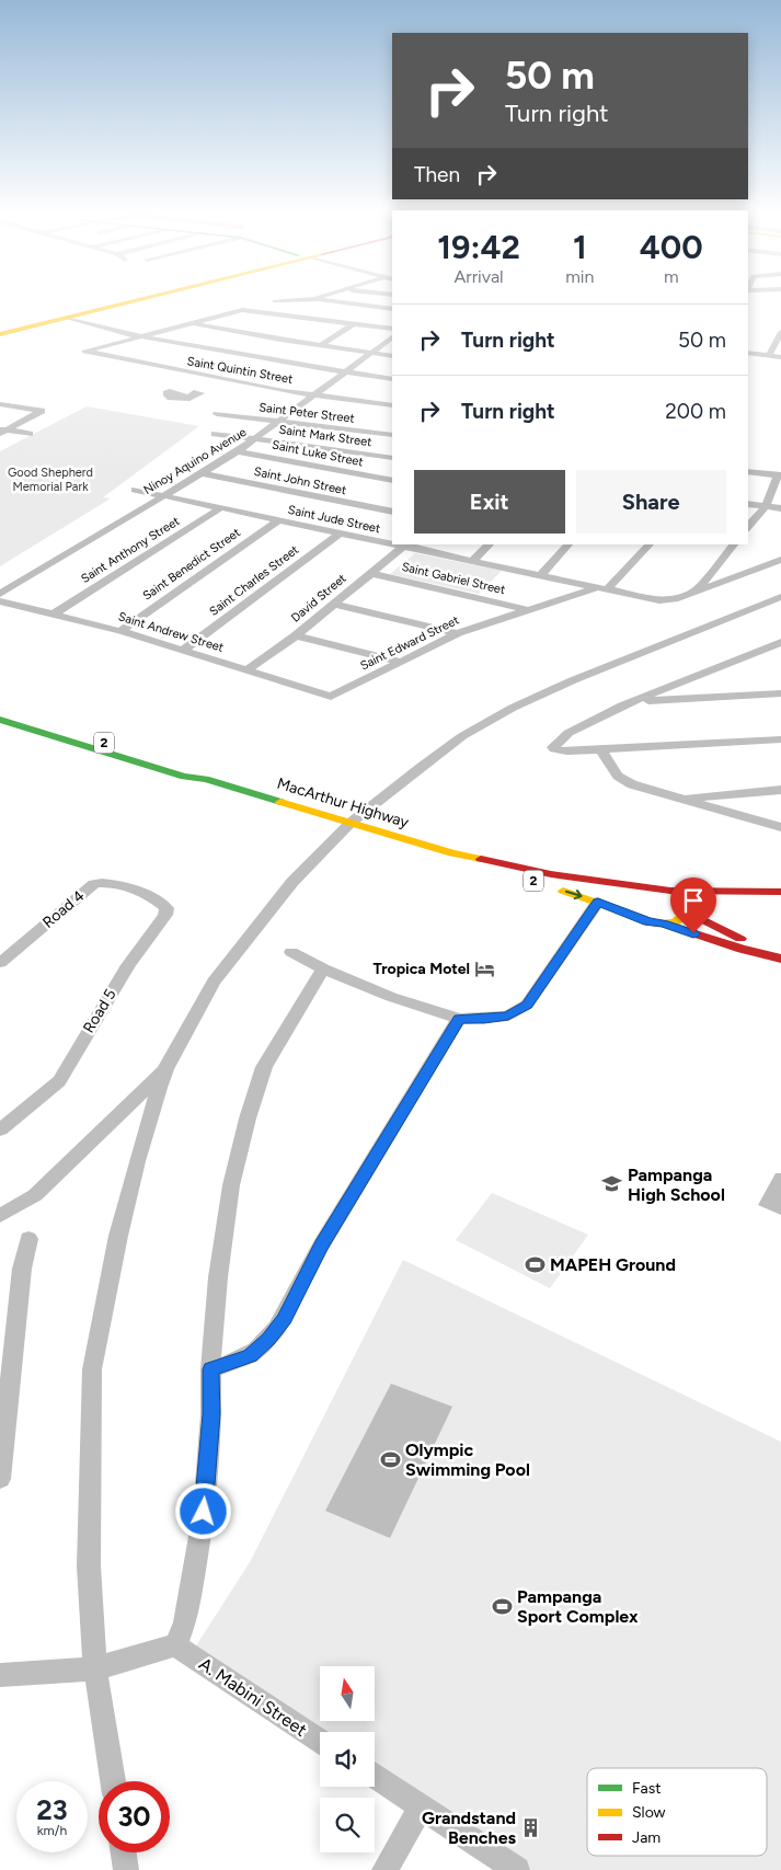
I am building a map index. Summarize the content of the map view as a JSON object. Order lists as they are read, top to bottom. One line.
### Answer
{"streets":{"main road":["2","MacArthur Highway"],"street":["Saint Quintin Street","Saint Peter Street","Saint Mark Street","Saint Luke Street","Ninoy Aquino Avenue","Saint John Street","Saint Jude Street","Saint Anthony Street","Saint Benedict Street","Saint Gabriel Street","Saint Charles Street","David Street","Saint Andrew Street","Saint Edward Street","Road 4","Road 5","A. Mabini Street"]},"crossings":[["Saint Quintin Street","Ninoy Aquino Avenue"],["Saint Peter Street","Ninoy Aquino Avenue"],["Saint Mark Street","Ninoy Aquino Avenue"],["Saint Luke Street","Ninoy Aquino Avenue"],["Ninoy Aquino Avenue","Saint John Street"],["Ninoy Aquino Avenue","Saint Jude Street"],["Saint Jude Street","Saint Anthony Street"],["Saint Jude Street","Saint Benedict Street"],["Saint Jude Street","Saint Charles Street"],["Saint Jude Street","David Street"],["Saint Jude Street","Saint Edward Street"],["Saint Anthony Street","Saint Andrew Street"],["Saint Benedict Street","Saint Andrew Street"],["Saint Gabriel Street","David Street"],["Saint Gabriel Street","Saint Edward Street"],["Saint Charles Street","Saint Andrew Street"],["David Street","Saint Andrew Street"],["Saint Andrew Street","Saint Edward Street"],["Road 4","Road 5"]],"parks":["Good Shepherd Memorial Park"],"places":{"hotel":["Tropica Motel"],"school or university":["Pampanga High School"],"sports":["MAPEH Ground","Olympic Swimming Pool","Pampanga Sport Complex"],"building":["Grandstand Benches"]},"legend":["Fast","Slow","Jam"],"north":"top","page":{"turn":["50 m","Turn right"],"then":"Then","eta":["19:42","Arrival","1","min","400","m"],"list":[{"name":"Turn right","value":"50 m"},{"name":"Turn right","value":"200 m"}],"buttons":["Exit","Share"],"speed":"23 km/h","limit":"30"}}
